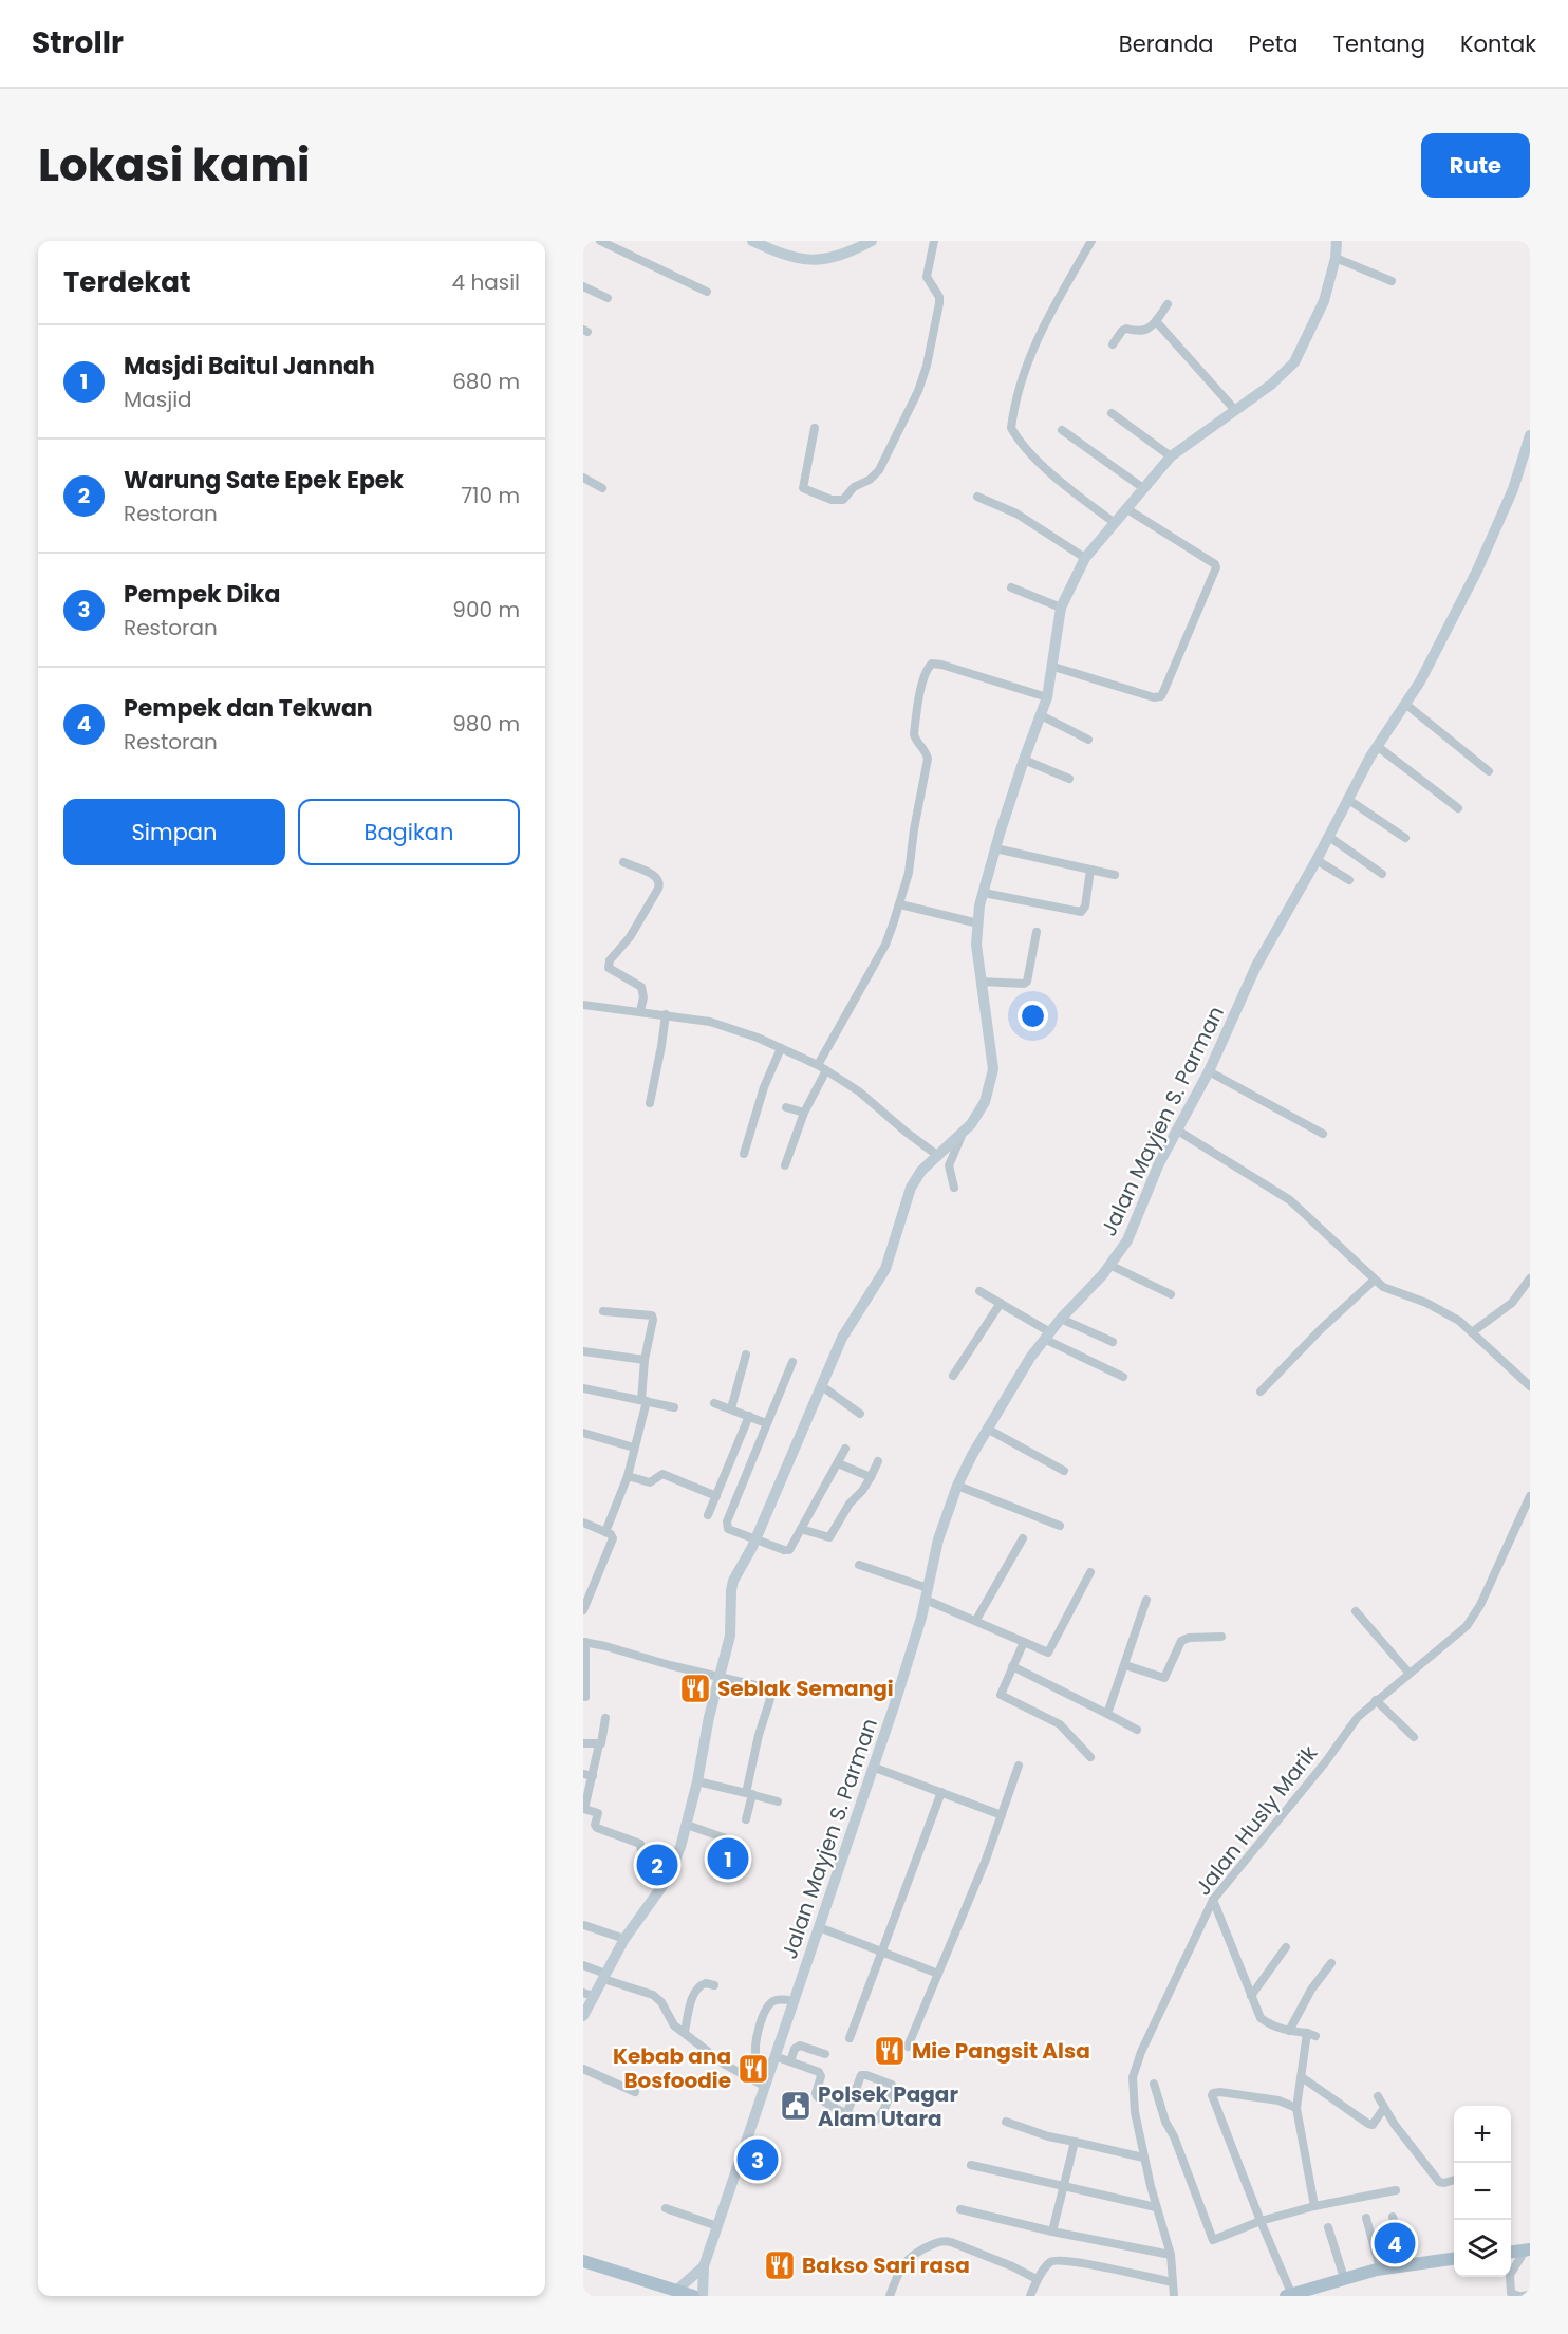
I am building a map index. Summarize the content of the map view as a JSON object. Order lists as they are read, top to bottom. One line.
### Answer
{"streets":{"street":["Jalan Mayjen S. Parman","Jalan Husly Marik"]},"places":{"restaurant":["Seblak Semangi","Mie Pangsit Alsa","Kebab ana Bosfoodie","Bakso Sari rasa"],"public building":["Polsek Pagar Alam Utara"]},"page":{"header":"Strollr","nav":["Beranda","Peta","Tentang","Kontak"],"title":"Lokasi kami","buttons":["Rute",["Simpan","Bagikan"]],"heading":["Terdekat","4 hasil"],"list":[{"mark":"1","name":"Masjdi Baitul Jannah","note":"Masjid","value":"680 m"},{"mark":"2","name":"Warung Sate Epek Epek","note":"Restoran","value":"710 m"},{"mark":"3","name":"Pempek Dika","note":"Restoran","value":"900 m"},{"mark":"4","name":"Pempek dan Tekwan","note":"Restoran","value":"980 m"}],"pins":["1","2","3","4"],"map_buttons":["+","−"]}}
